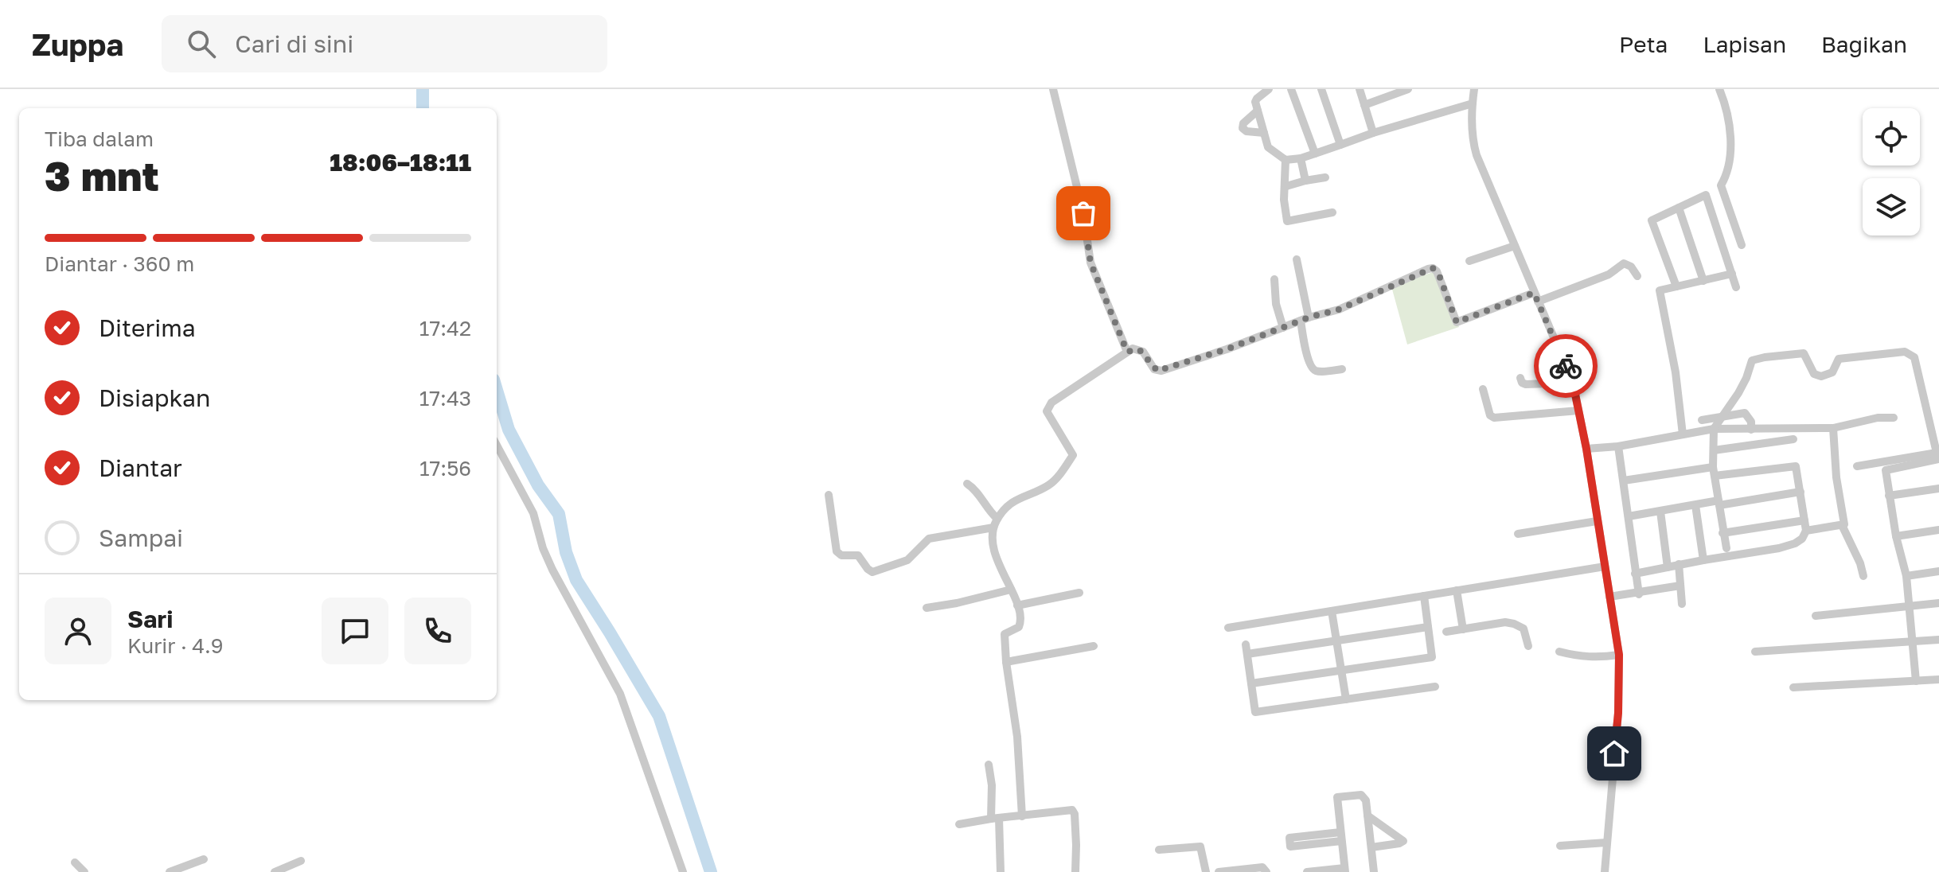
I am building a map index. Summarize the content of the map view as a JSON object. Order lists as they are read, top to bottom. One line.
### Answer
{"page":{"header":"Zuppa","search":"Cari di sini","nav":["Peta","Lapisan","Bagikan"],"heading":["3 mnt","Tiba dalam","18:06–18:11"],"panel":["Sari","Kurir · 4.9"],"bar":"Diantar · 360 m","list":[["Diterima","17:42"],["Disiapkan","17:43"],["Diantar","17:56"],"Sampai"]}}
